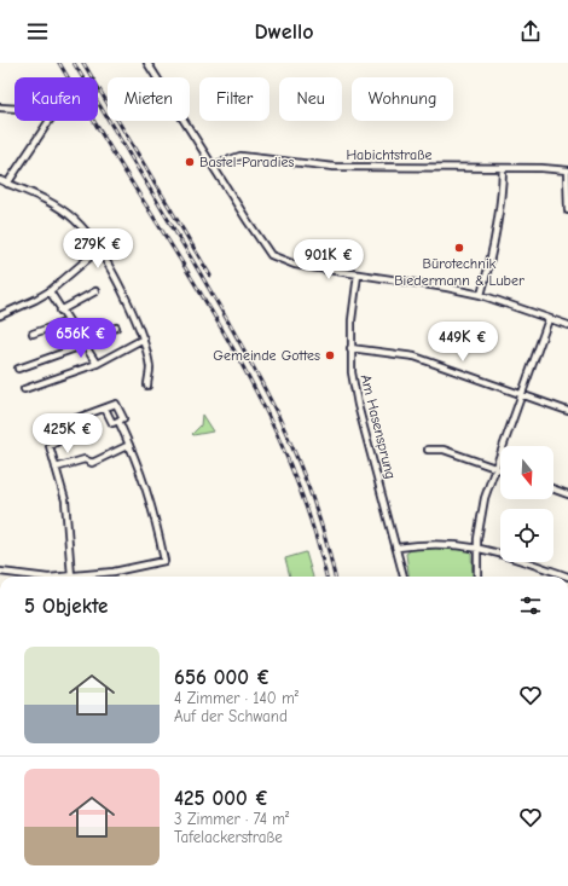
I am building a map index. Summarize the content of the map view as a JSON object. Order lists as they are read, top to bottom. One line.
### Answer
{"streets":{"street":["Habichtstraße","Am Hasensprung"]},"places":["Bastel-Paradies","Bürotechnik Biedermann & Luber","Gemeinde Gottes"],"north":"bottom","page":{"header":"Dwello","chip":["Kaufen","Mieten","Filter","Neu","Wohnung"],"price":["279K €","901K €","656K €","449K €","425K €"],"heading":"5 Objekte","list":[{"name":"656 000 €","note":"4 Zimmer · 140 m² · Auf der Schwand"},{"name":"425 000 €","note":"3 Zimmer · 74 m² · Tafelackerstraße"}]}}
